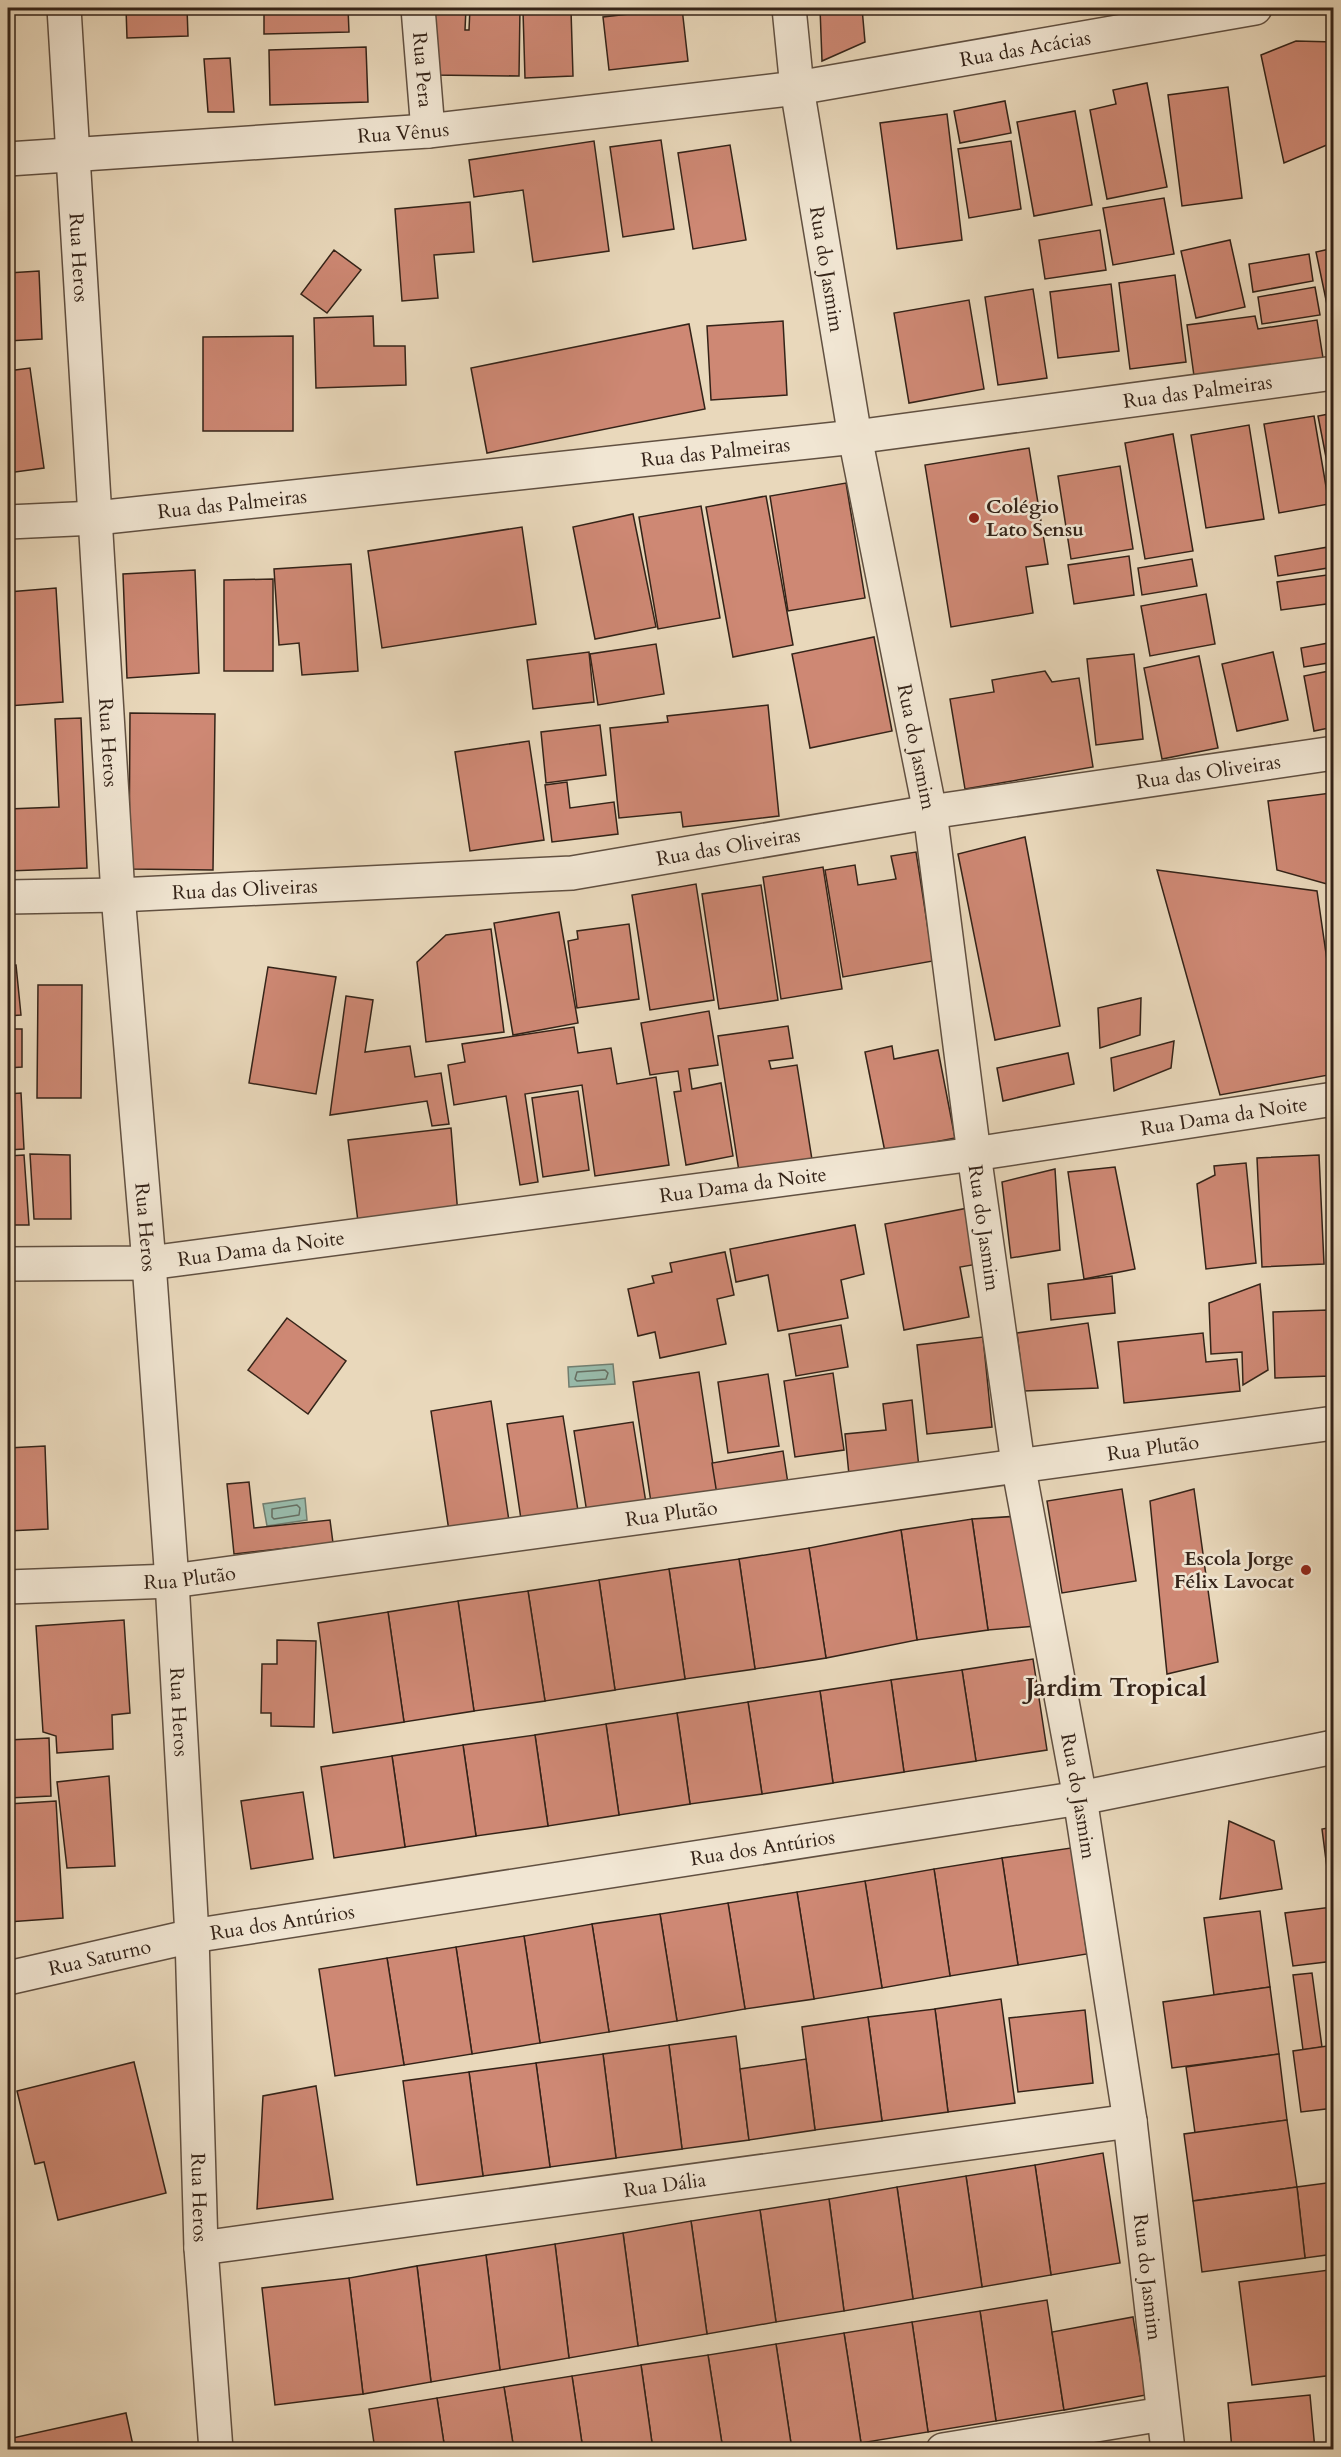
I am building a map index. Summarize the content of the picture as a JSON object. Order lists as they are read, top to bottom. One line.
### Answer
{"streets":{"street":["Rua das Acácias","Rua Pera","Rua Vênus","Rua Heros","Rua do Jasmim","Rua das Palmeiras","Rua das Oliveiras","Rua Dama da Noite","Rua Plutão","Rua dos Antúrios","Rua Saturno","Rua Dália"]},"crossings":[["Rua das Acácias","Rua Vênus"],["Rua das Acácias","Rua do Jasmim"],["Rua Pera","Rua Vênus"],["Rua Vênus","Rua Heros"],["Rua Vênus","Rua do Jasmim"],["Rua Heros","Rua das Palmeiras"],["Rua Heros","Rua das Oliveiras"],["Rua Heros","Rua Dama da Noite"],["Rua Heros","Rua Plutão"],["Rua Heros","Rua dos Antúrios"],["Rua Heros","Rua Saturno"],["Rua Heros","Rua Dália"],["Rua do Jasmim","Rua das Palmeiras"],["Rua do Jasmim","Rua das Oliveiras"],["Rua do Jasmim","Rua Dama da Noite"],["Rua do Jasmim","Rua Plutão"],["Rua do Jasmim","Rua dos Antúrios"],["Rua do Jasmim","Rua Dália"],["Rua dos Antúrios","Rua Saturno"]],"districts":["Jardim Tropical"],"places":["Colégio Lato Sensu","Escola Jorge Félix Lavocat"]}
